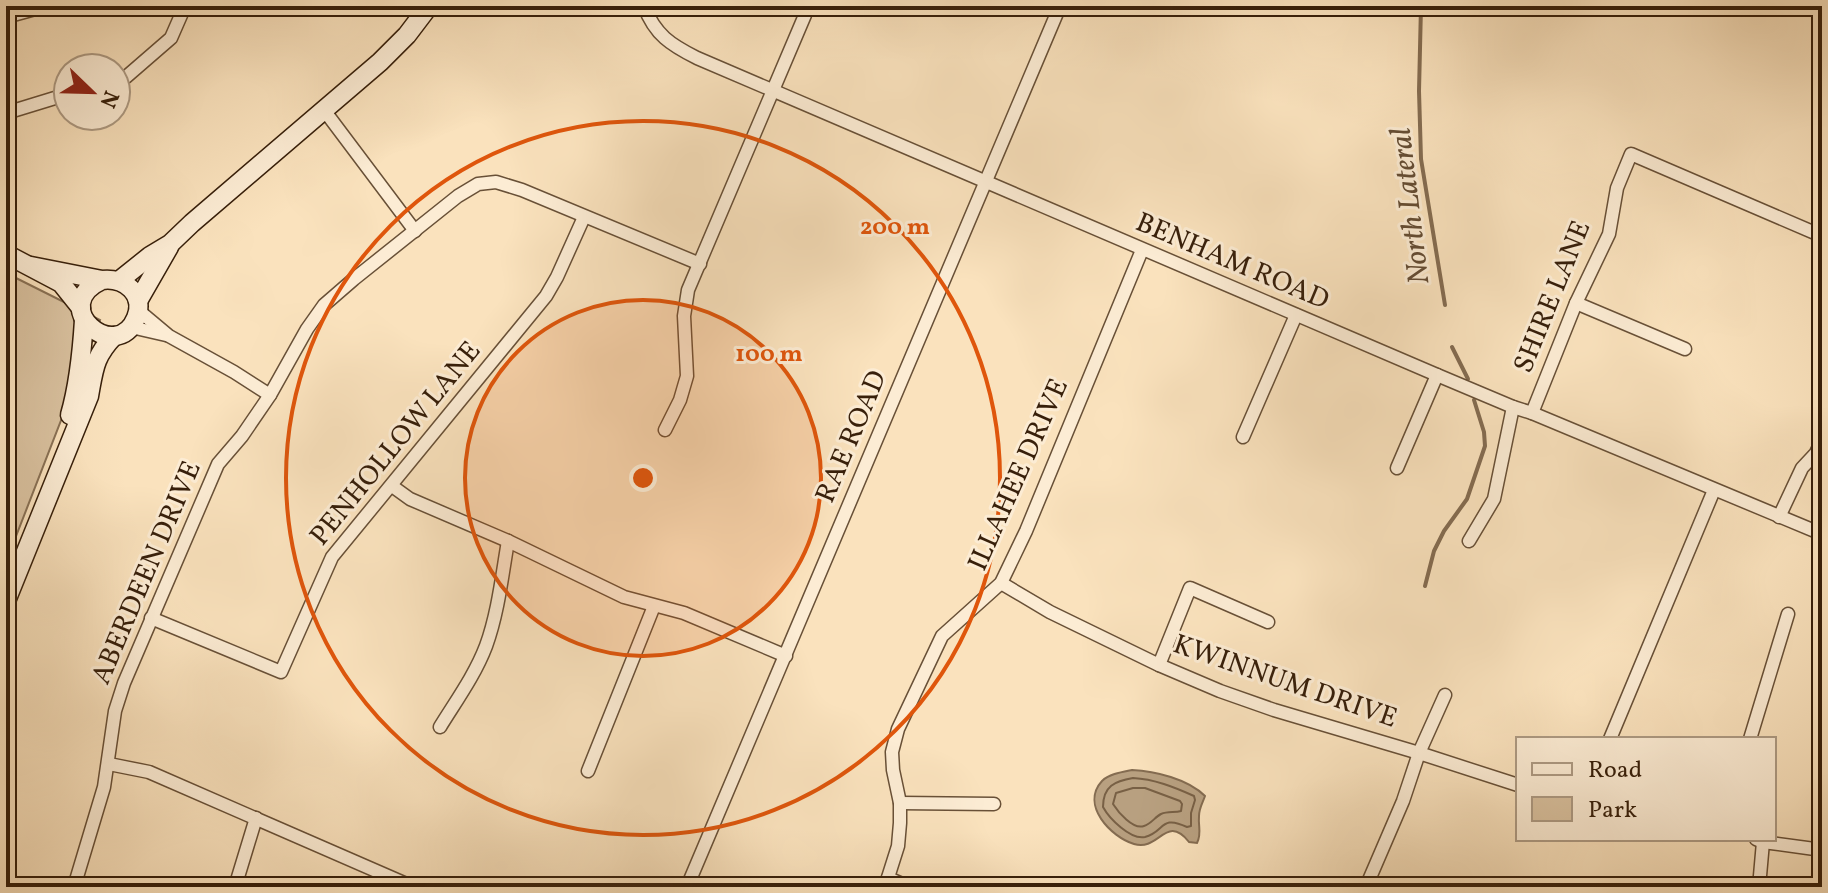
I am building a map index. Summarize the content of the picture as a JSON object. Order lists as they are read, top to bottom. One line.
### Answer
{"streets":{"street":["BENHAM ROAD","SHIRE LANE","RAE ROAD","PENHOLLOW LANE","ILLAHEE DRIVE","ABERDEEN DRIVE","KWINNUM DRIVE"]},"crossings":[["BENHAM ROAD","SHIRE LANE"],["BENHAM ROAD","RAE ROAD"],["BENHAM ROAD","ILLAHEE DRIVE"],["PENHOLLOW LANE","ABERDEEN DRIVE"],["ILLAHEE DRIVE","KWINNUM DRIVE"]],"water":["North Lateral"],"legend":["Road","Park"],"north":"bottom right","rings":["200 m","100 m"]}
